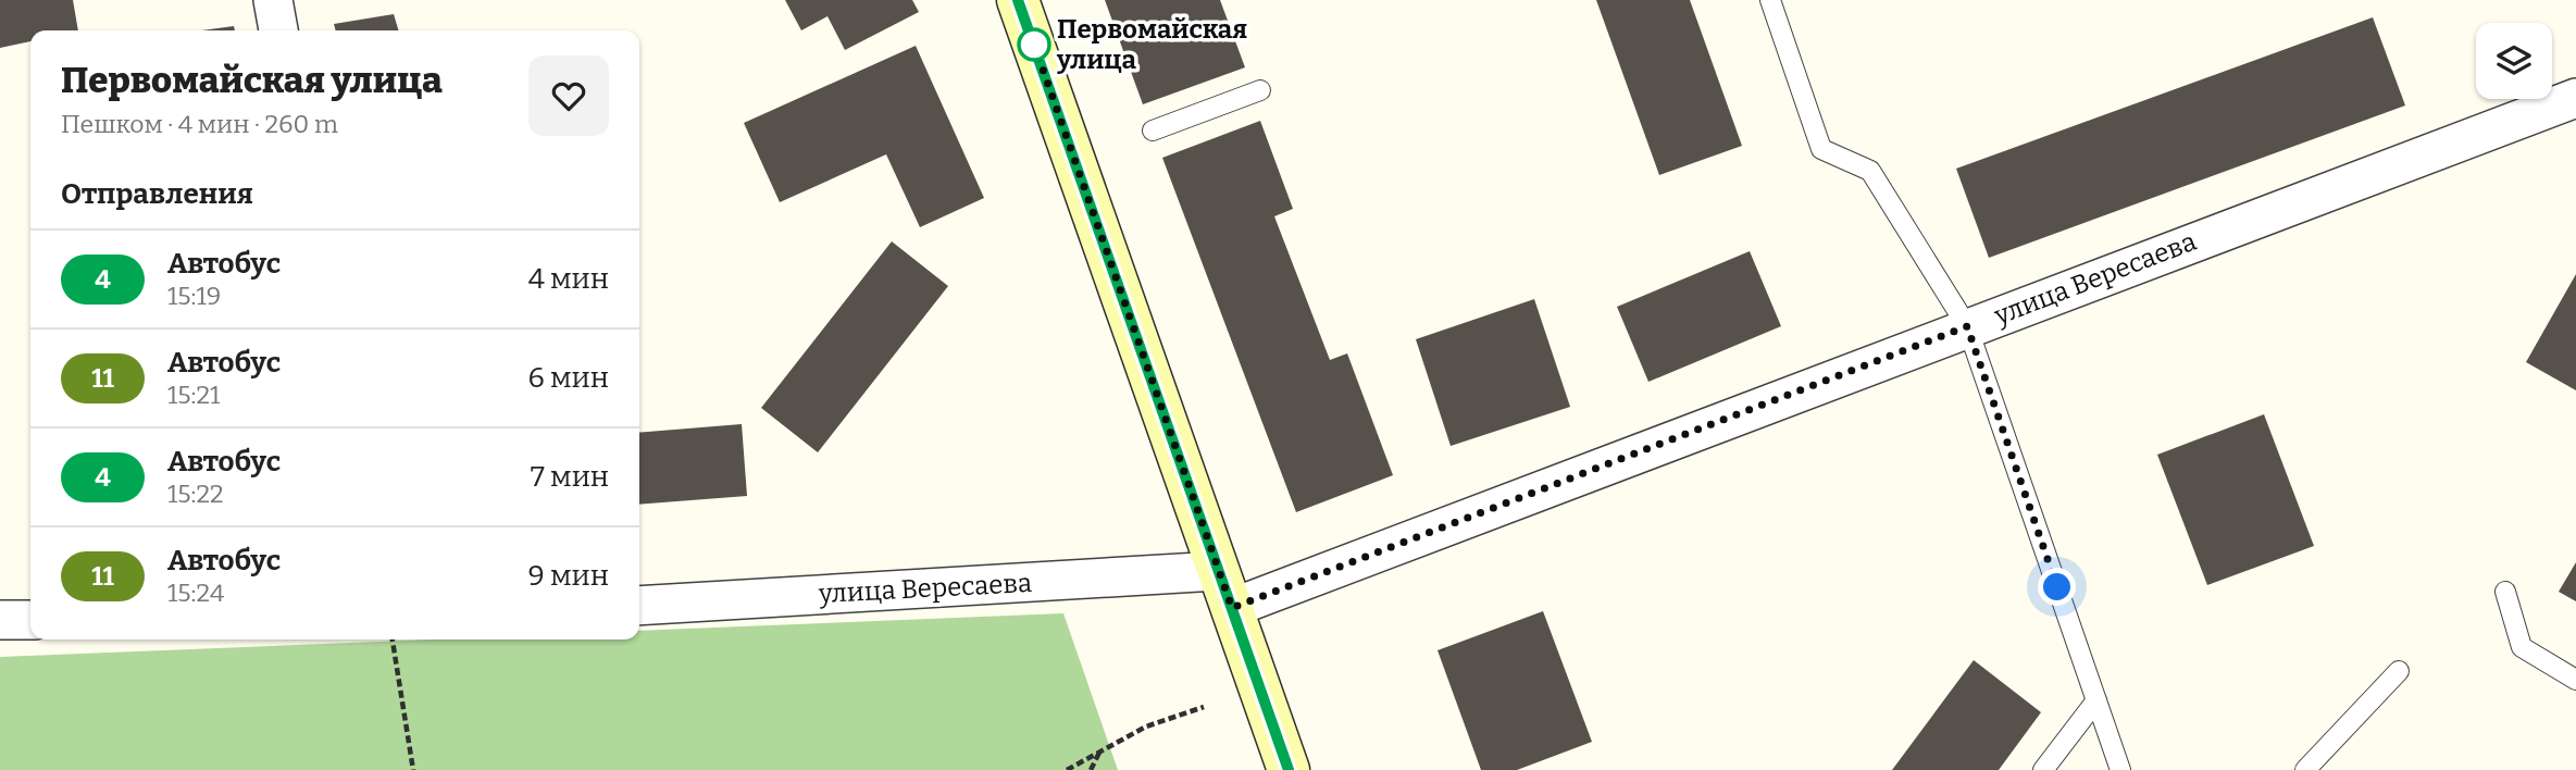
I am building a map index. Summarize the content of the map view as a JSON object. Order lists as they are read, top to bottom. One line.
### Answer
{"streets":{"street":["улица Вересаева"]},"places":["Первомайская улица"],"lines":["bus line 4"],"page":{"heading":[["Первомайская улица","Пешком · 4 мин · 260 m"],"Отправления"],"list":[{"mark":"4","name":"Автобус","note":"15:19","value":"4 мин"},{"mark":"11","name":"Автобус","note":"15:21","value":"6 мин"},{"mark":"4","name":"Автобус","note":"15:22","value":"7 мин"},{"mark":"11","name":"Автобус","note":"15:24","value":"9 мин"}]}}
